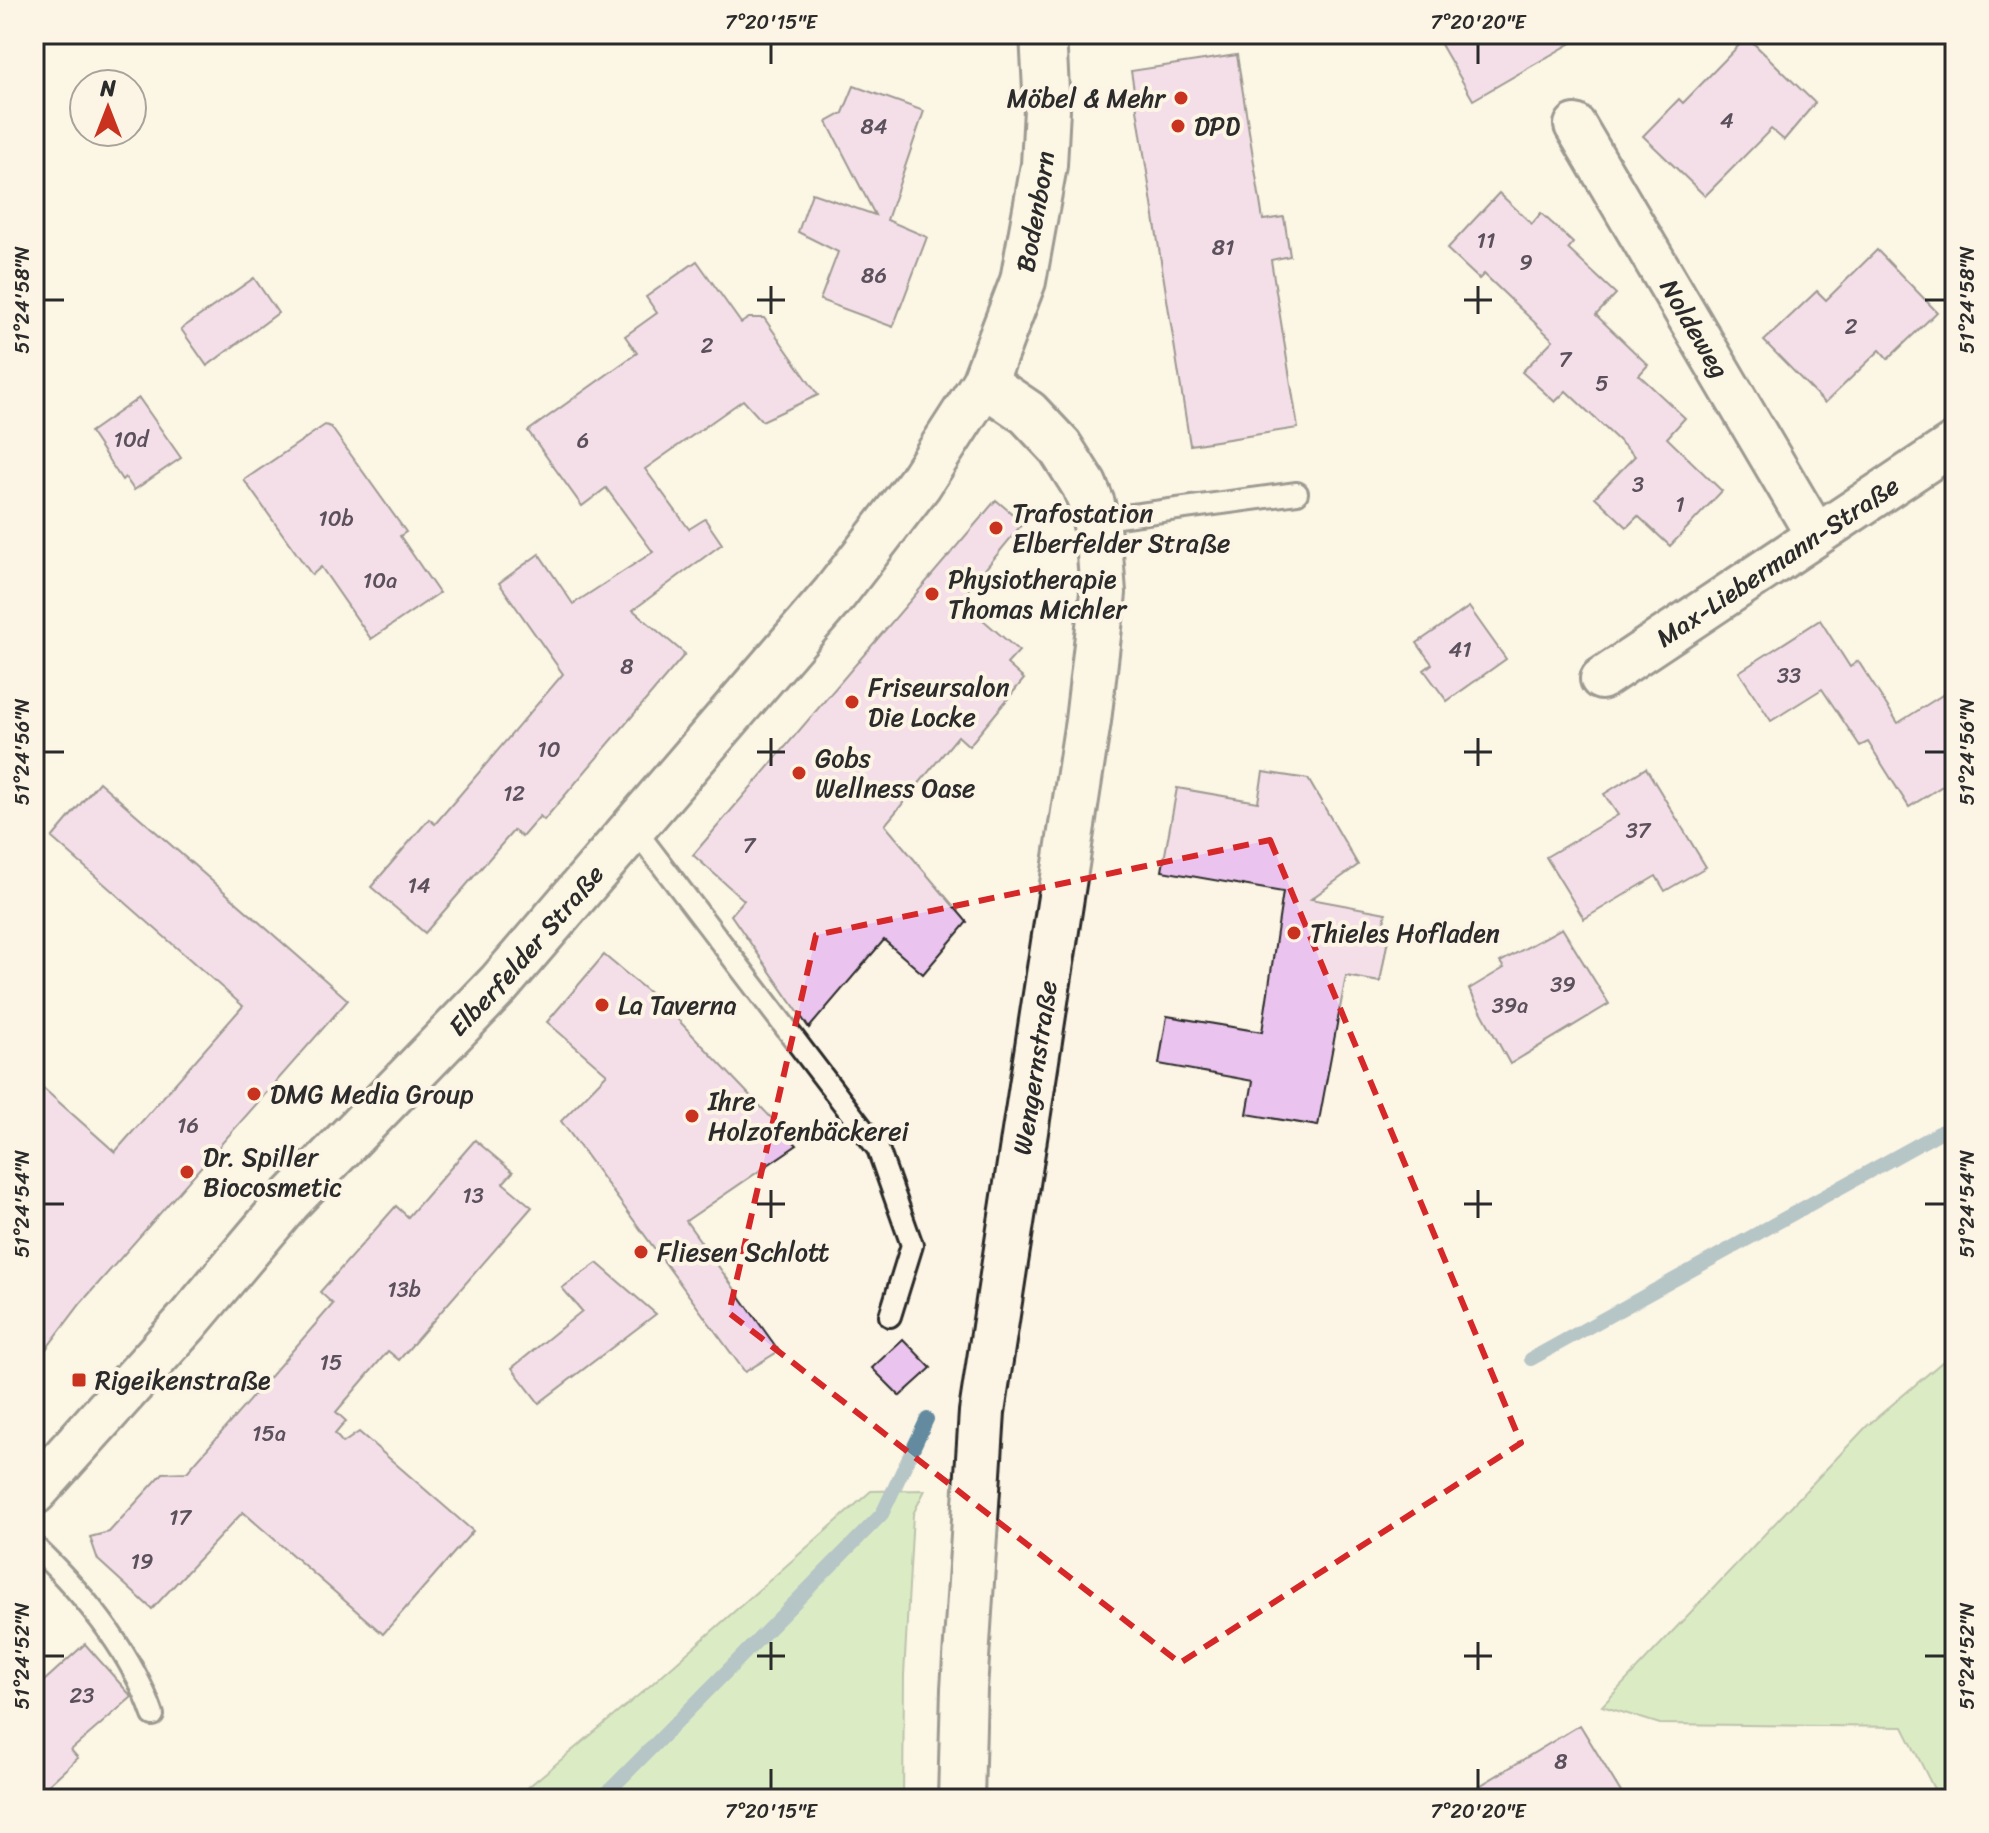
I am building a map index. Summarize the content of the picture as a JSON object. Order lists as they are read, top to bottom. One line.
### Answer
{"streets":{"main road":["Bodenborn","Elberfelder Straße","Wengernstraße"],"street":["Noldeweg","Max-Liebermann-Straße"]},"crossings":[["Bodenborn","Elberfelder Straße"],["Bodenborn","Wengernstraße"],["Noldeweg","Max-Liebermann-Straße"],["Elberfelder Straße","Wengernstraße"]],"places":{"other":["Möbel & Mehr","DPD","Trafostation Elberfelder Straße","Physiotherapie Thomas Michler","Friseursalon Die Locke","Gobs Wellness Oase","Thieles Hofladen","La Taverna","DMG Media Group","Ihre Holzofenbäckerei","Dr. Spiller Biocosmetic","Fliesen Schlott"],"transit":["Rigeikenstraße"]},"house_numbers":["4","84","11","81","9","86","2","2","7","5","10d","6","3","1","10b","10a","41","8","33","10","12","37","7","14","39","39a","16","13","13b","15","15a","17","19","23","8"],"north":"top","coordinates":["7°20'15\"E","7°20'20\"E","51°24'58\"N","51°24'56\"N","51°24'54\"N","51°24'52\"N"]}
